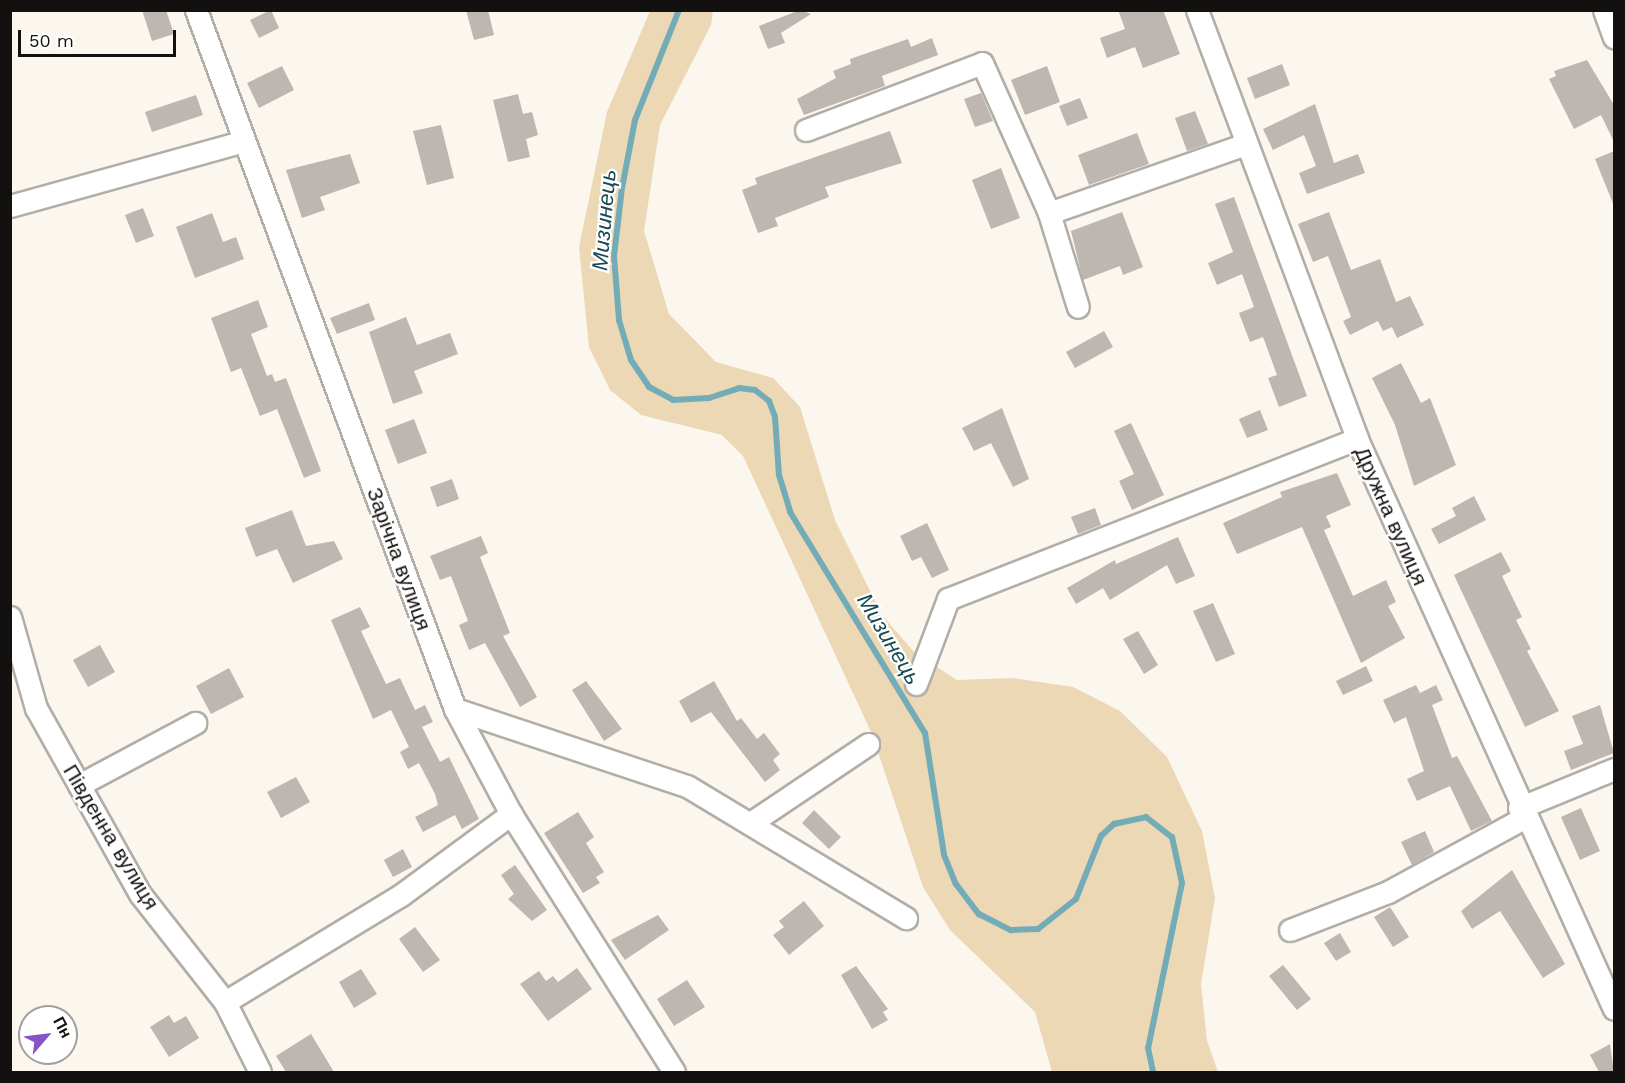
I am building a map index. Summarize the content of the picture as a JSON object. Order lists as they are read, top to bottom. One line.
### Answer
{"streets":{"street":["Дружна вулиця","Зарічна вулиця","Південна вулиця"]},"water":["Мизинець"],"scale_bar":"50 m","north":"top right"}
